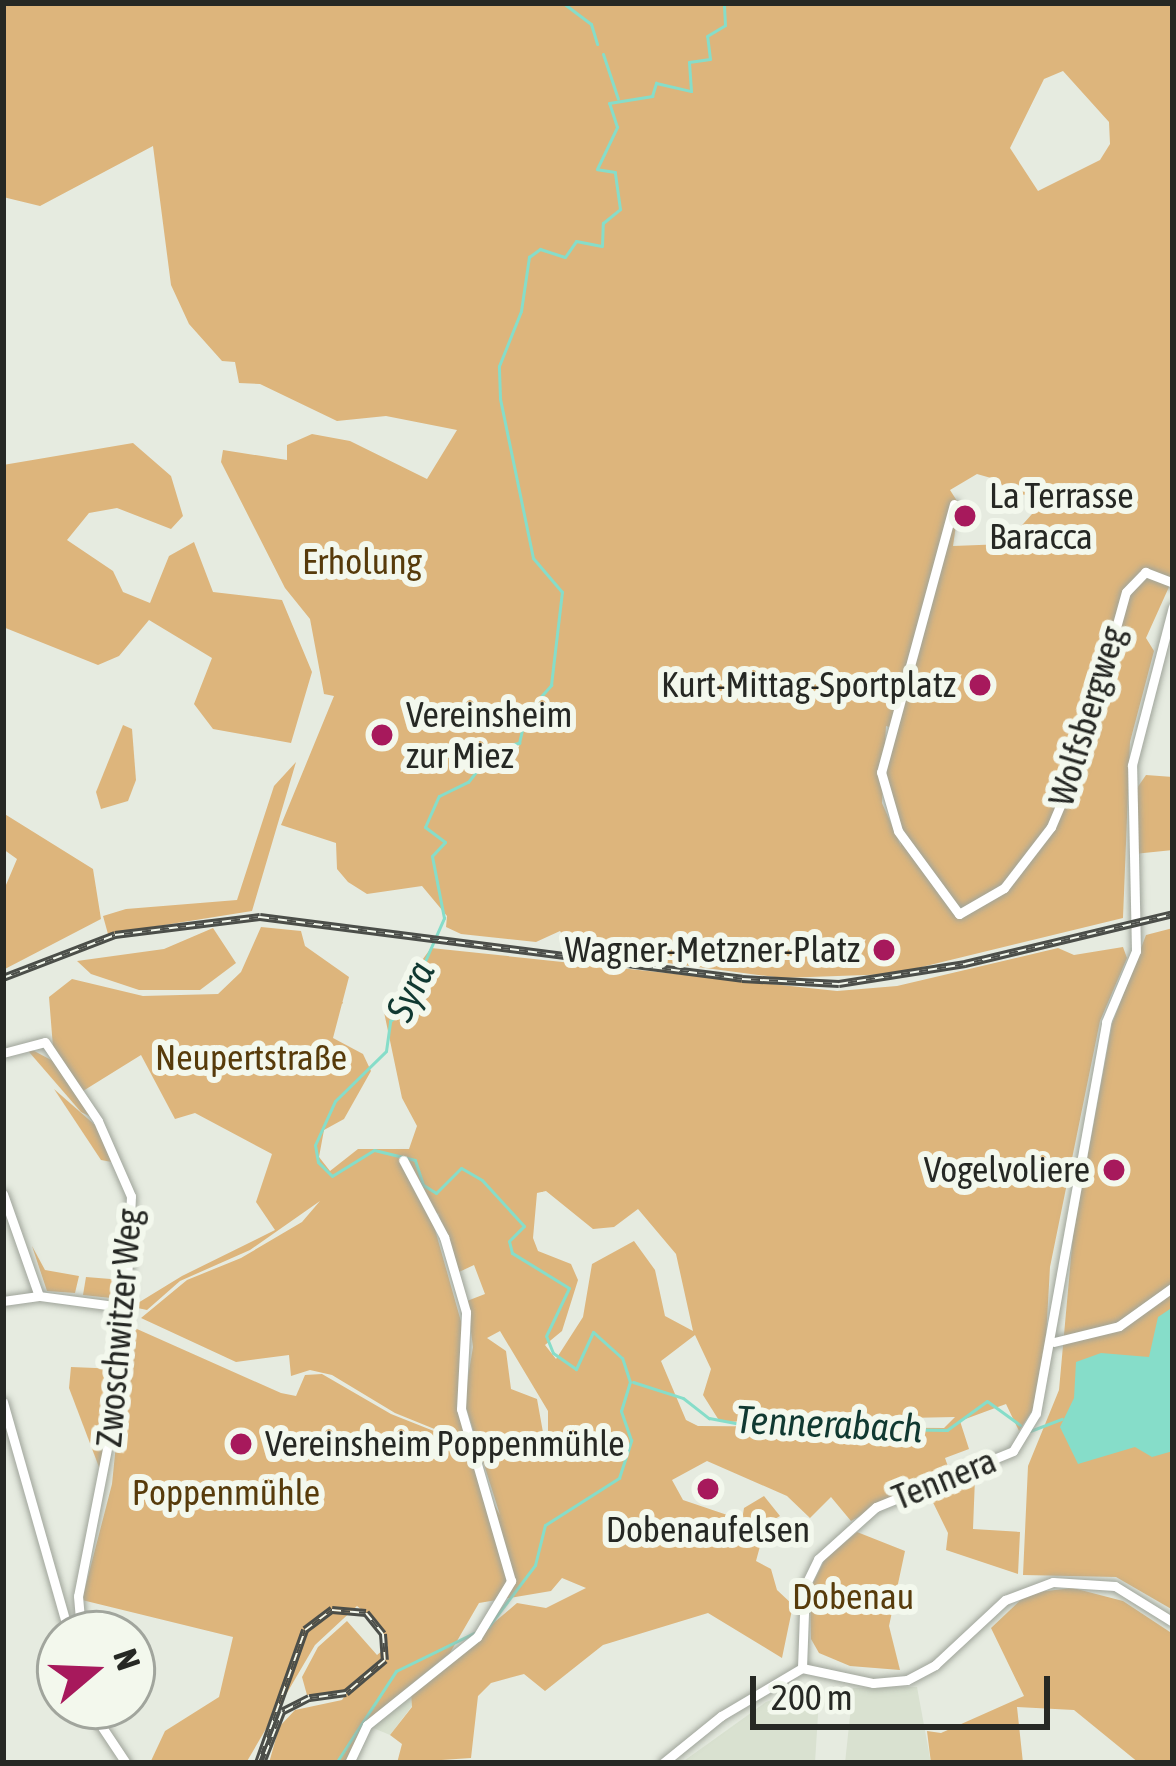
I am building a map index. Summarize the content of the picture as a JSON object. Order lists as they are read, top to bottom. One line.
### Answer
{"streets":{"street":["Wolfsbergweg","Zwoschwitzer Weg","Tennera"]},"crossings":[["Wolfsbergweg","Tennera"]],"water":["Syra","Tennerabach"],"parks":["Erholung","Neupertstraße","Poppenmühle","Dobenau"],"places":["La Terrasse Baracca","Kurt-Mittag-Sportplatz","Vereinsheim zur Miez","Wagner-Metzner-Platz","Vogelvoliere","Vereinsheim Poppenmühle","Dobenaufelsen"],"scale_bar":"200 m","north":"right"}
